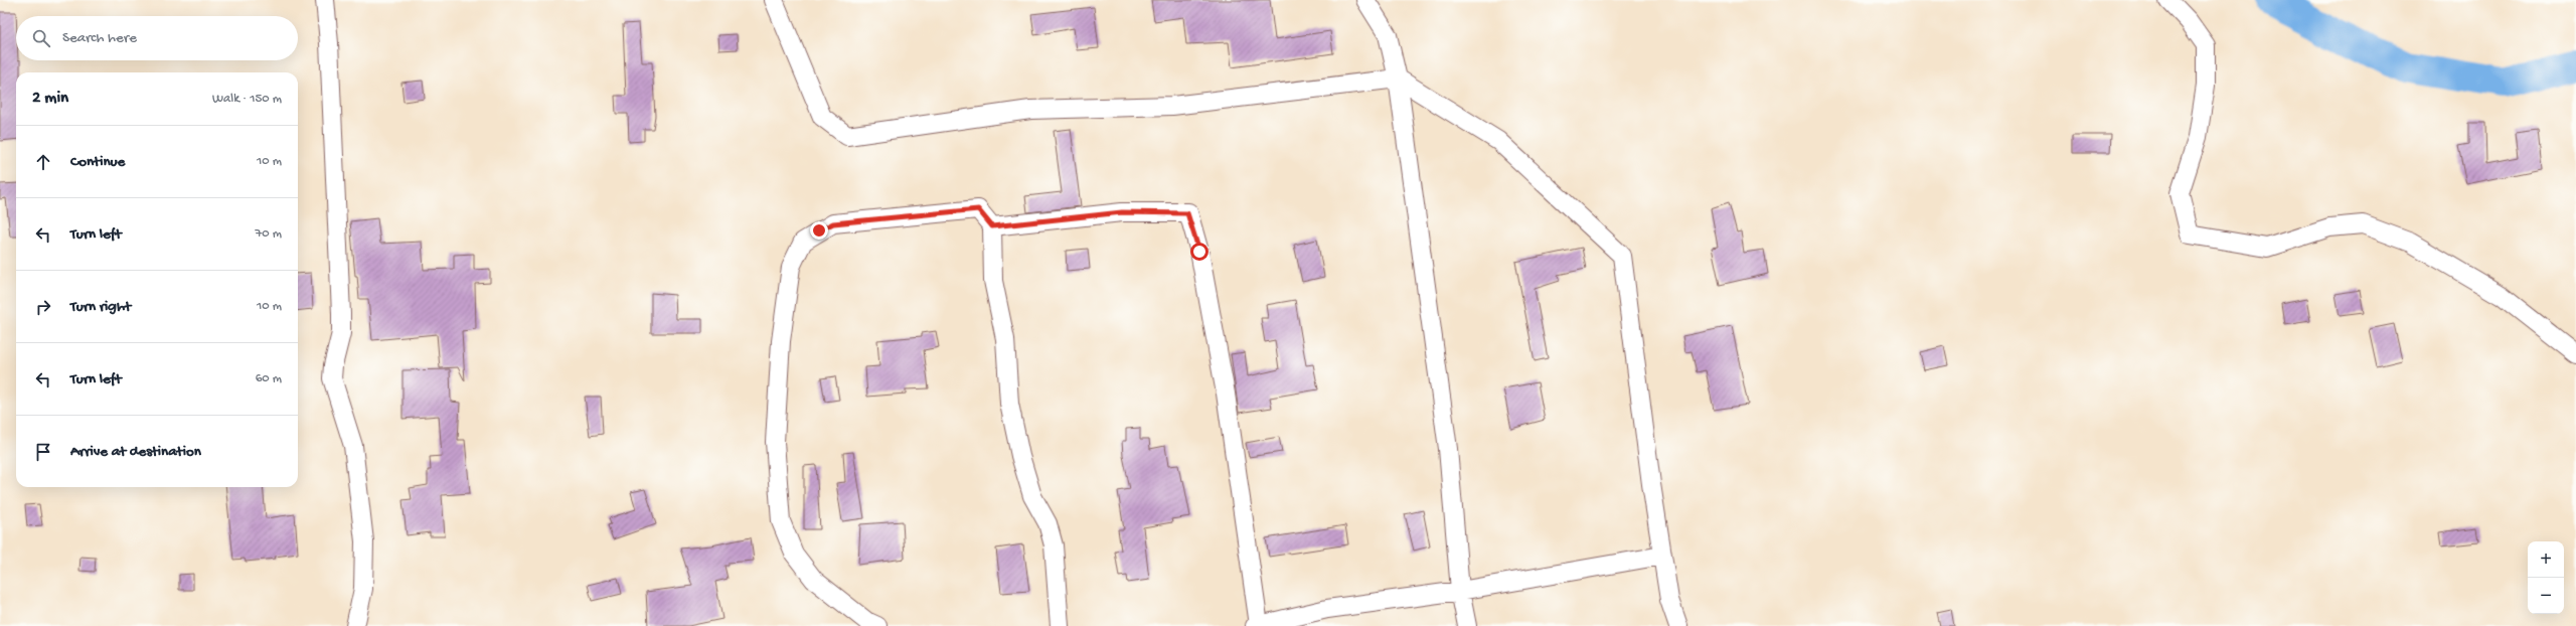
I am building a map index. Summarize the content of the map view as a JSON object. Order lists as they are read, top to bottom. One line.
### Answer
{"page":{"search":"Search here","heading":["2 min","Walk · 150 m"],"list":[["Continue","10 m"],["Turn left","70 m"],["Turn right","10 m"],["Turn left","60 m"],"Arrive at destination"],"map_buttons":["+","−"]}}
